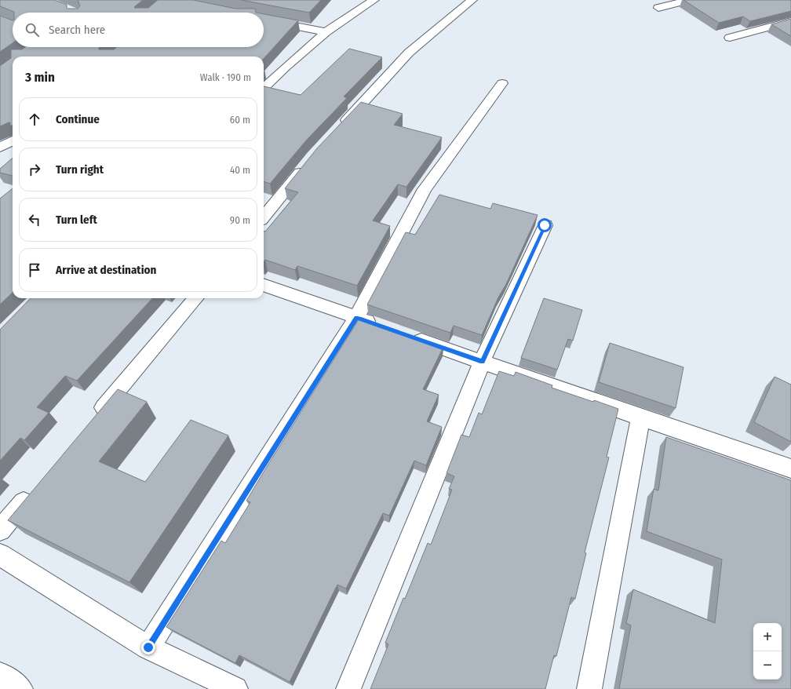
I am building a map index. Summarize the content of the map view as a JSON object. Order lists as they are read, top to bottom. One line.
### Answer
{"page":{"search":"Search here","heading":["3 min","Walk · 190 m"],"list":[["Continue","60 m"],["Turn right","40 m"],["Turn left","90 m"],"Arrive at destination"],"map_buttons":["+","−"]}}
